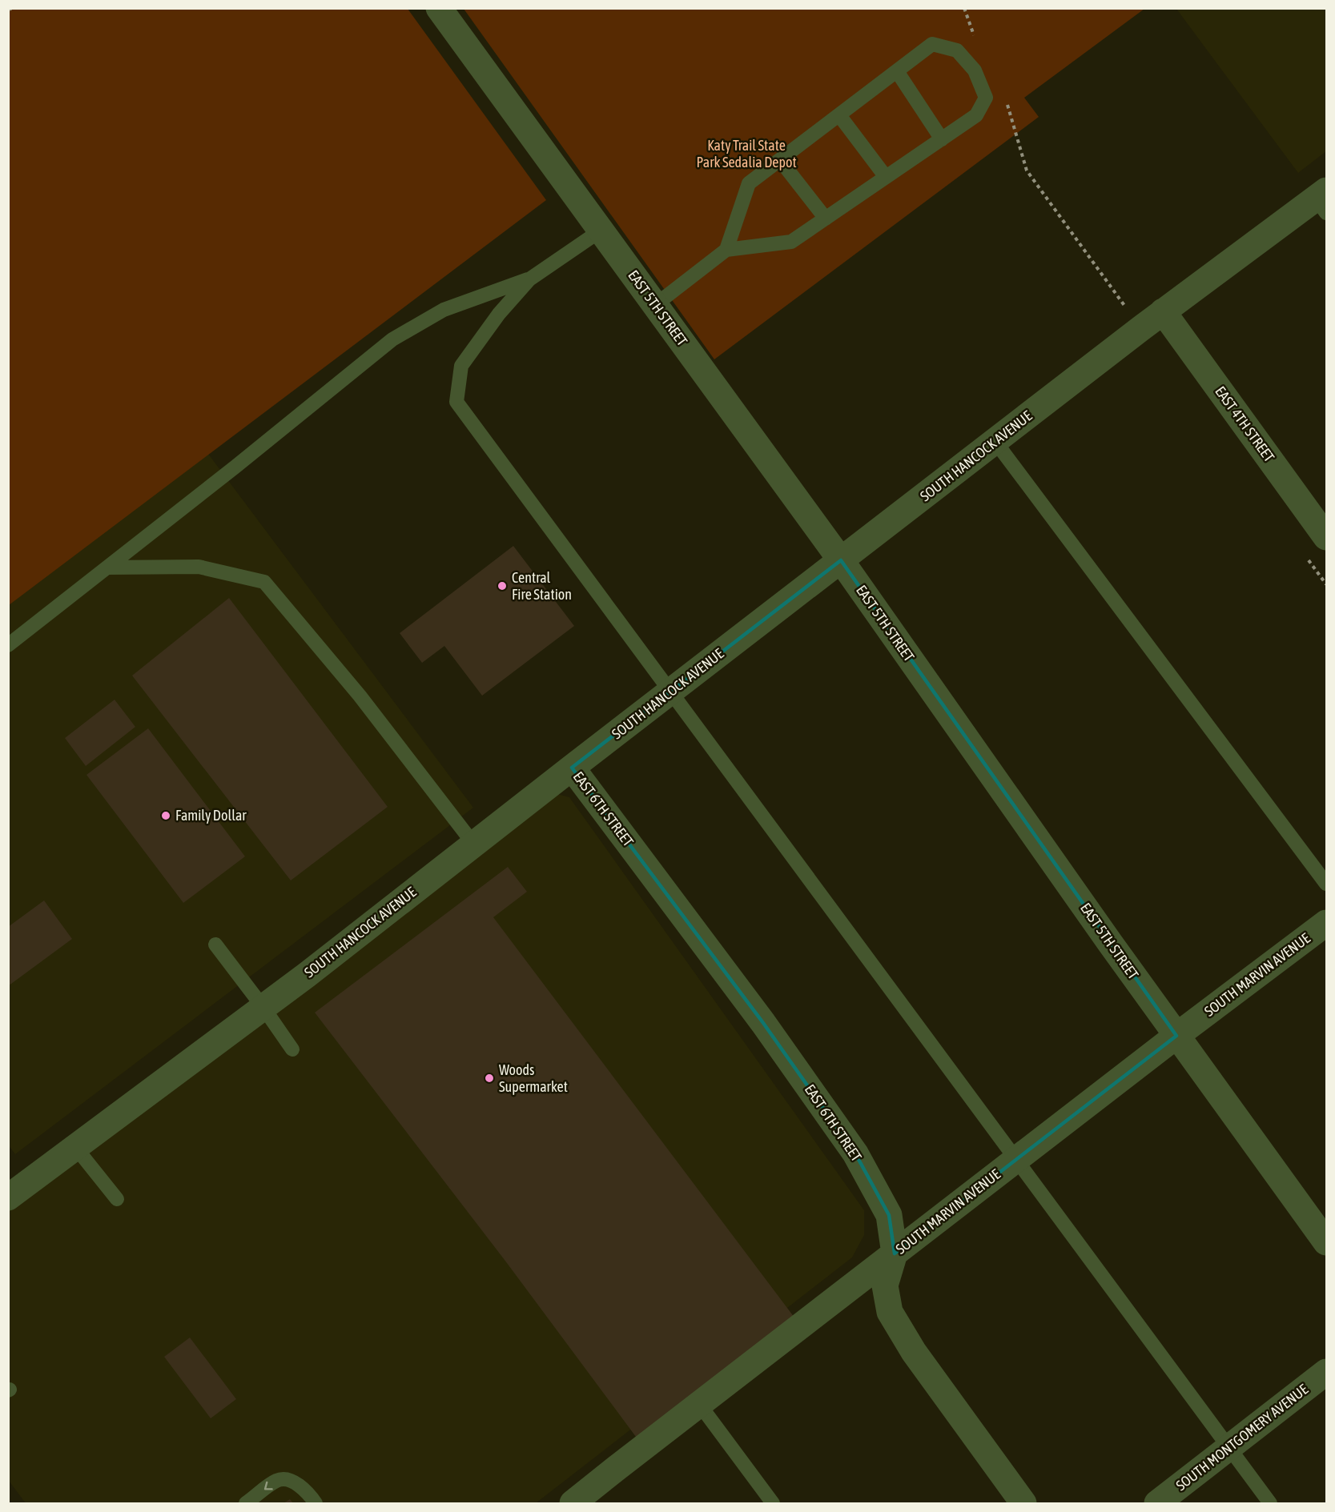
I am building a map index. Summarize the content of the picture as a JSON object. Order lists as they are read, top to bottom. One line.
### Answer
{"streets":{"street":["EAST 5TH STREET","EAST 4TH STREET","SOUTH HANCOCK AVENUE","EAST 6TH STREET","SOUTH MARVIN AVENUE","SOUTH MONTGOMERY AVENUE"]},"crossings":[["EAST 5TH STREET","SOUTH HANCOCK AVENUE"],["EAST 5TH STREET","SOUTH MARVIN AVENUE"],["EAST 4TH STREET","SOUTH HANCOCK AVENUE"],["SOUTH HANCOCK AVENUE","EAST 6TH STREET"],["EAST 6TH STREET","SOUTH MARVIN AVENUE"]],"parks":["Katy Trail State Park Sedalia Depot"],"places":["Central Fire Station","Family Dollar","Woods Supermarket"]}
